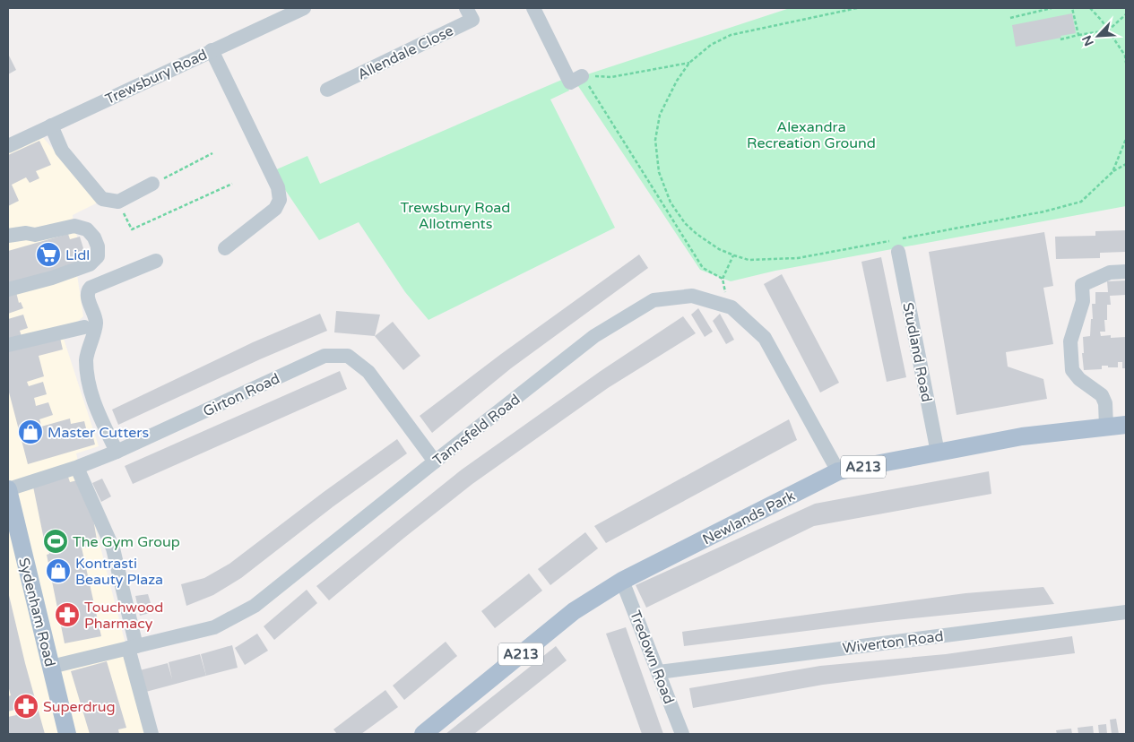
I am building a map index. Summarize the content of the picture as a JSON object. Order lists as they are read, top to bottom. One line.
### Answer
{"streets":{"main road":["A213","Newlands Park","Sydenham Road"],"street":["Allendale Close","Trewsbury Road","Studland Road","Girton Road","Tannsfeld Road","Wiverton Road","Tredown Road"]},"crossings":[["Studland Road","Newlands Park"],["Girton Road","Tannsfeld Road"],["Girton Road","Sydenham Road"],["Tannsfeld Road","Newlands Park"],["Tannsfeld Road","Sydenham Road"],["Newlands Park","Tredown Road"],["Wiverton Road","Tredown Road"]],"parks":["Alexandra Recreation Ground","Trewsbury Road Allotments"],"places":{"supermarket":["Lidl"],"shop":["Master Cutters","Kontrasti Beauty Plaza"],"sports":["The Gym Group"],"pharmacy":["Touchwood Pharmacy","Superdrug"]},"north":"bottom left"}
